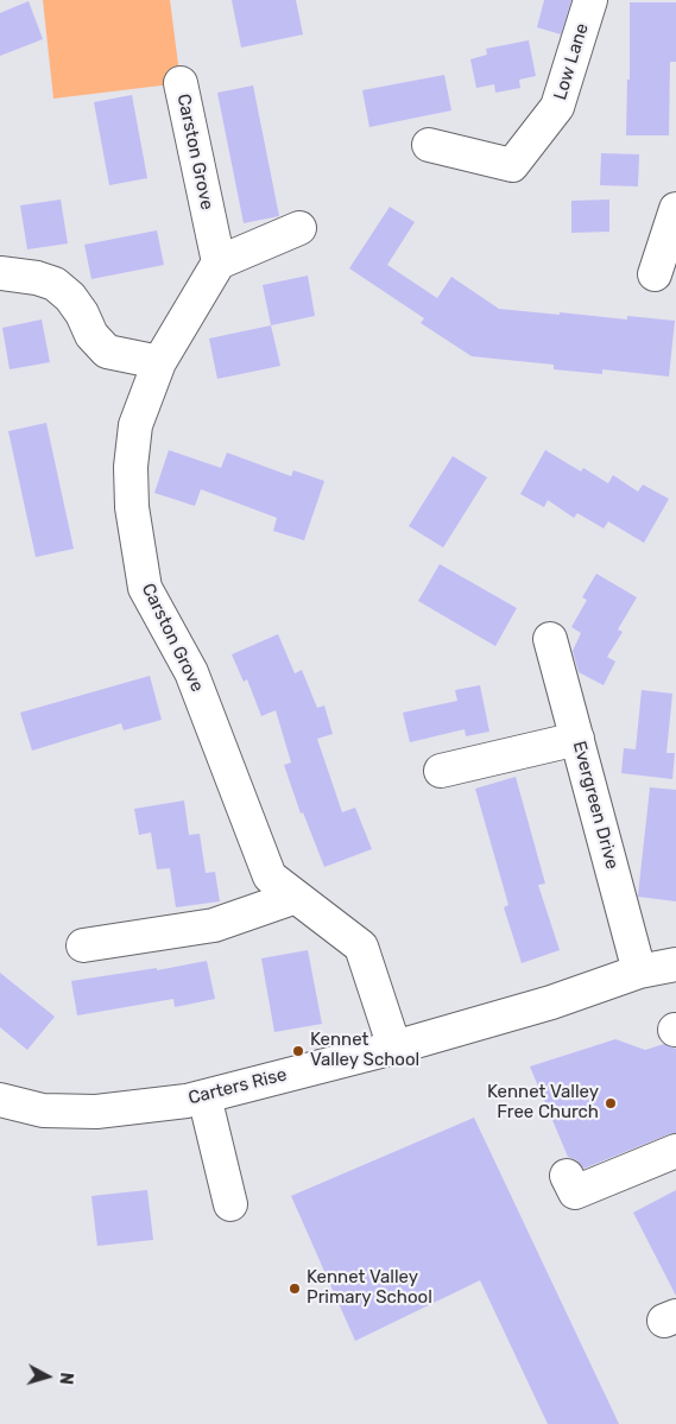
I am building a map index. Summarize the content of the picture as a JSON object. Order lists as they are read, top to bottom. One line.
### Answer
{"streets":{"street":["Low Lane","Carston Grove","Evergreen Drive","Carters Rise"]},"crossings":[["Carston Grove","Carters Rise"],["Evergreen Drive","Carters Rise"]],"places":["Kennet Valley School","Kennet Valley Free Church","Kennet Valley Primary School"],"north":"right"}
